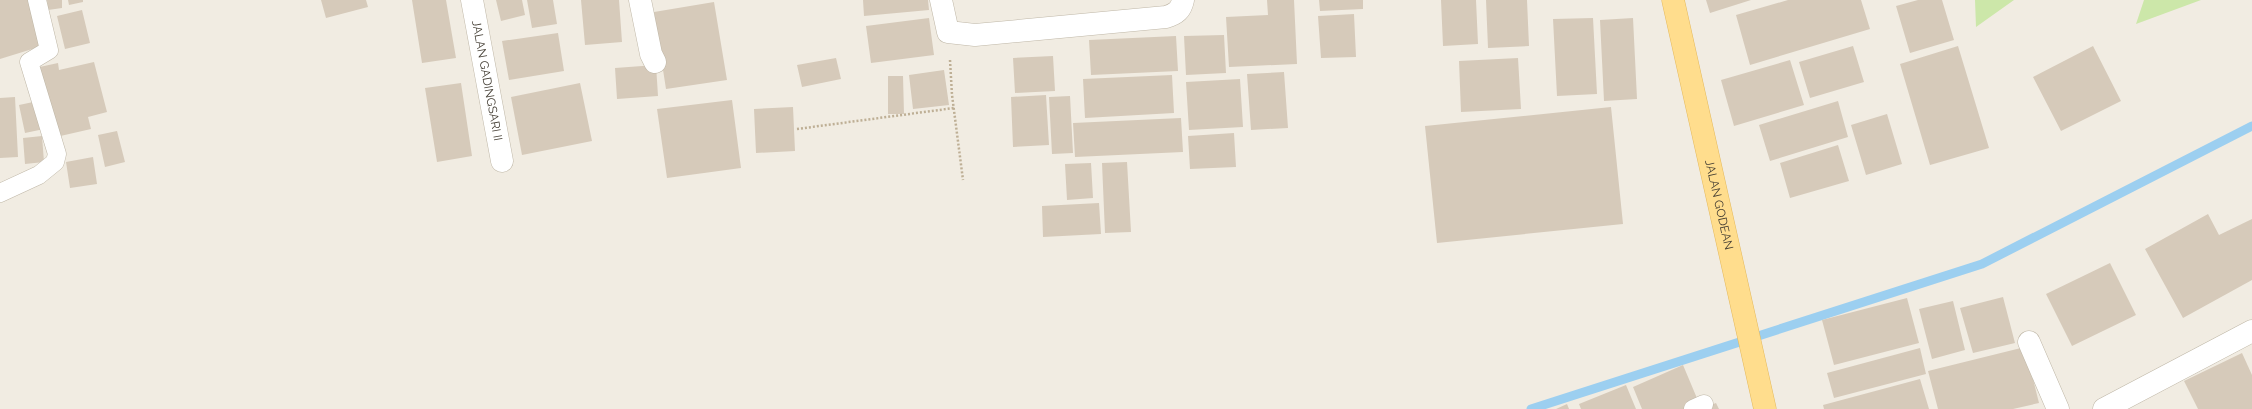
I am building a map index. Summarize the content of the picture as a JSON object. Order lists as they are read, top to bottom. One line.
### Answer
{"streets":{"main road":["JALAN GODEAN"],"street":["JALAN GADINGSARI II"]}}
